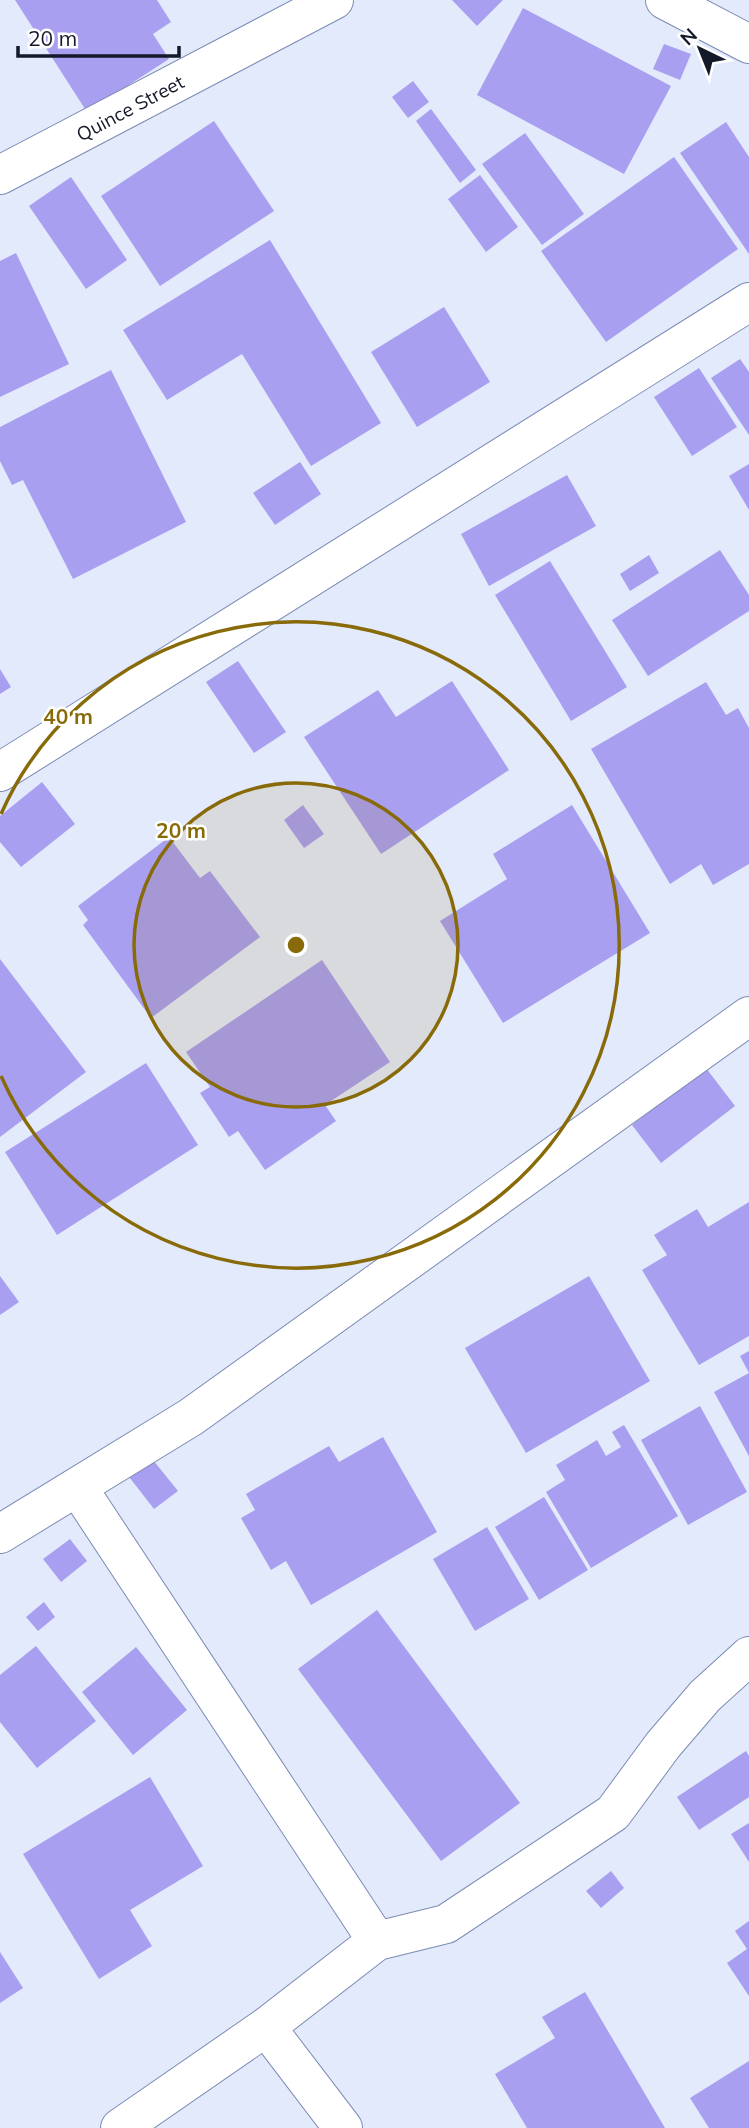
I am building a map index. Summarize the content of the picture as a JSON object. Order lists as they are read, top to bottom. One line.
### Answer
{"streets":{"street":["Quince Street"]},"scale_bar":"20 m","north":"top left","rings":["40 m","20 m"]}
